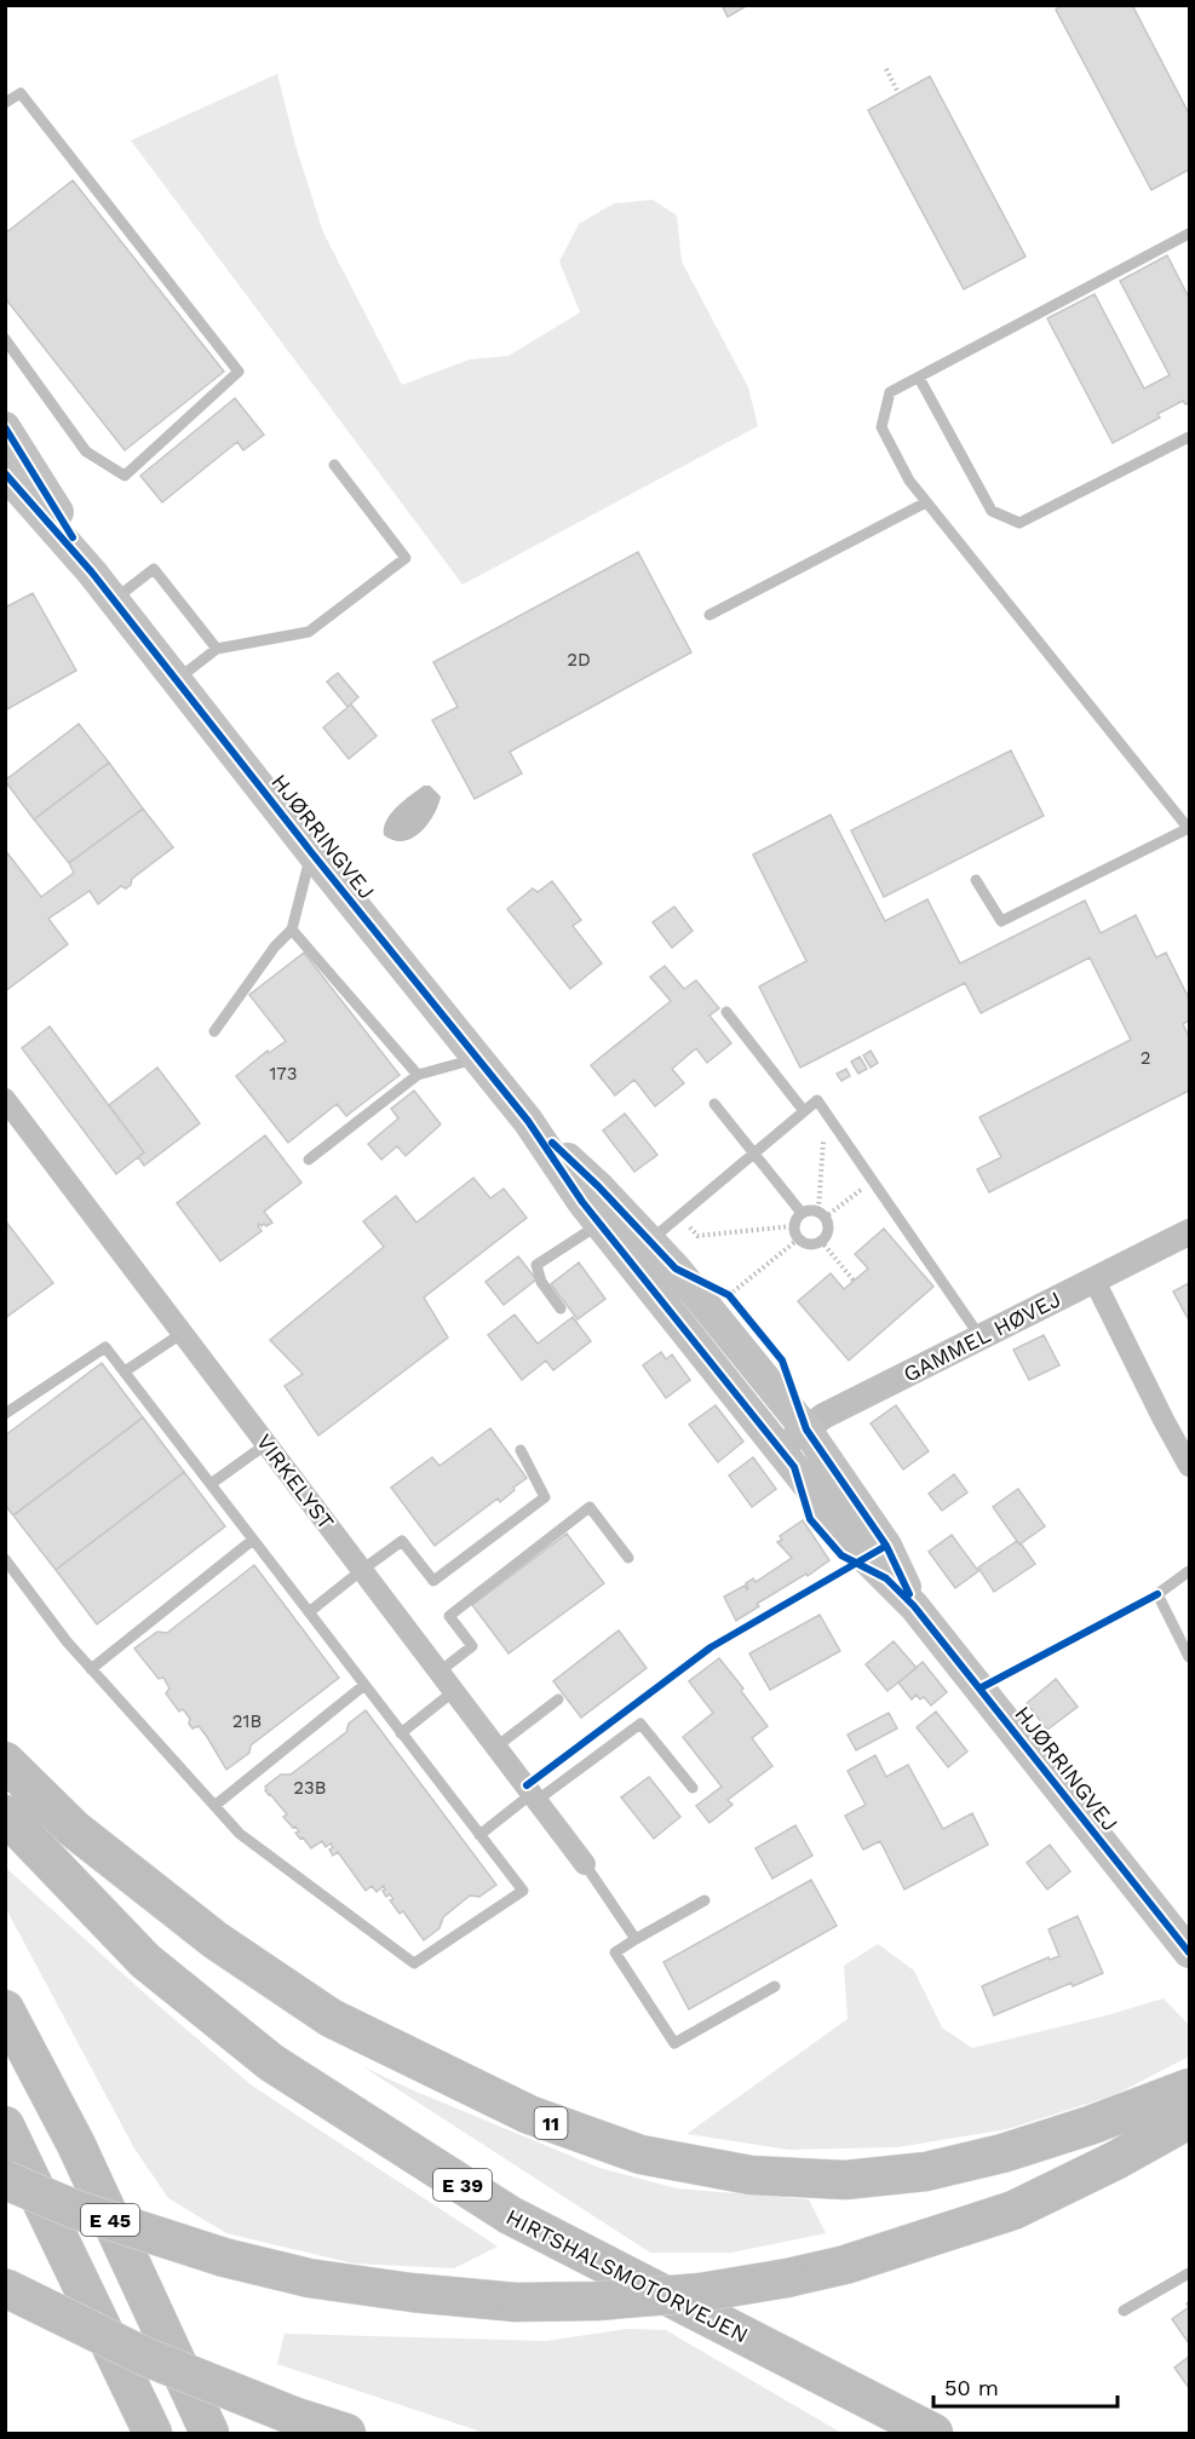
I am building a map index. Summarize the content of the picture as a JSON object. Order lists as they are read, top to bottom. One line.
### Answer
{"streets":{"highway":["11","E 39","E 45","HIRTSHALSMOTORVEJEN"],"main road":["HJØRRINGVEJ"],"street":["GAMMEL HØVEJ","VIRKELYST"]},"crossings":[["HJØRRINGVEJ","GAMMEL HØVEJ"]],"house_numbers":["2D","2","173","21B","23B"],"scale_bar":"50 m"}
